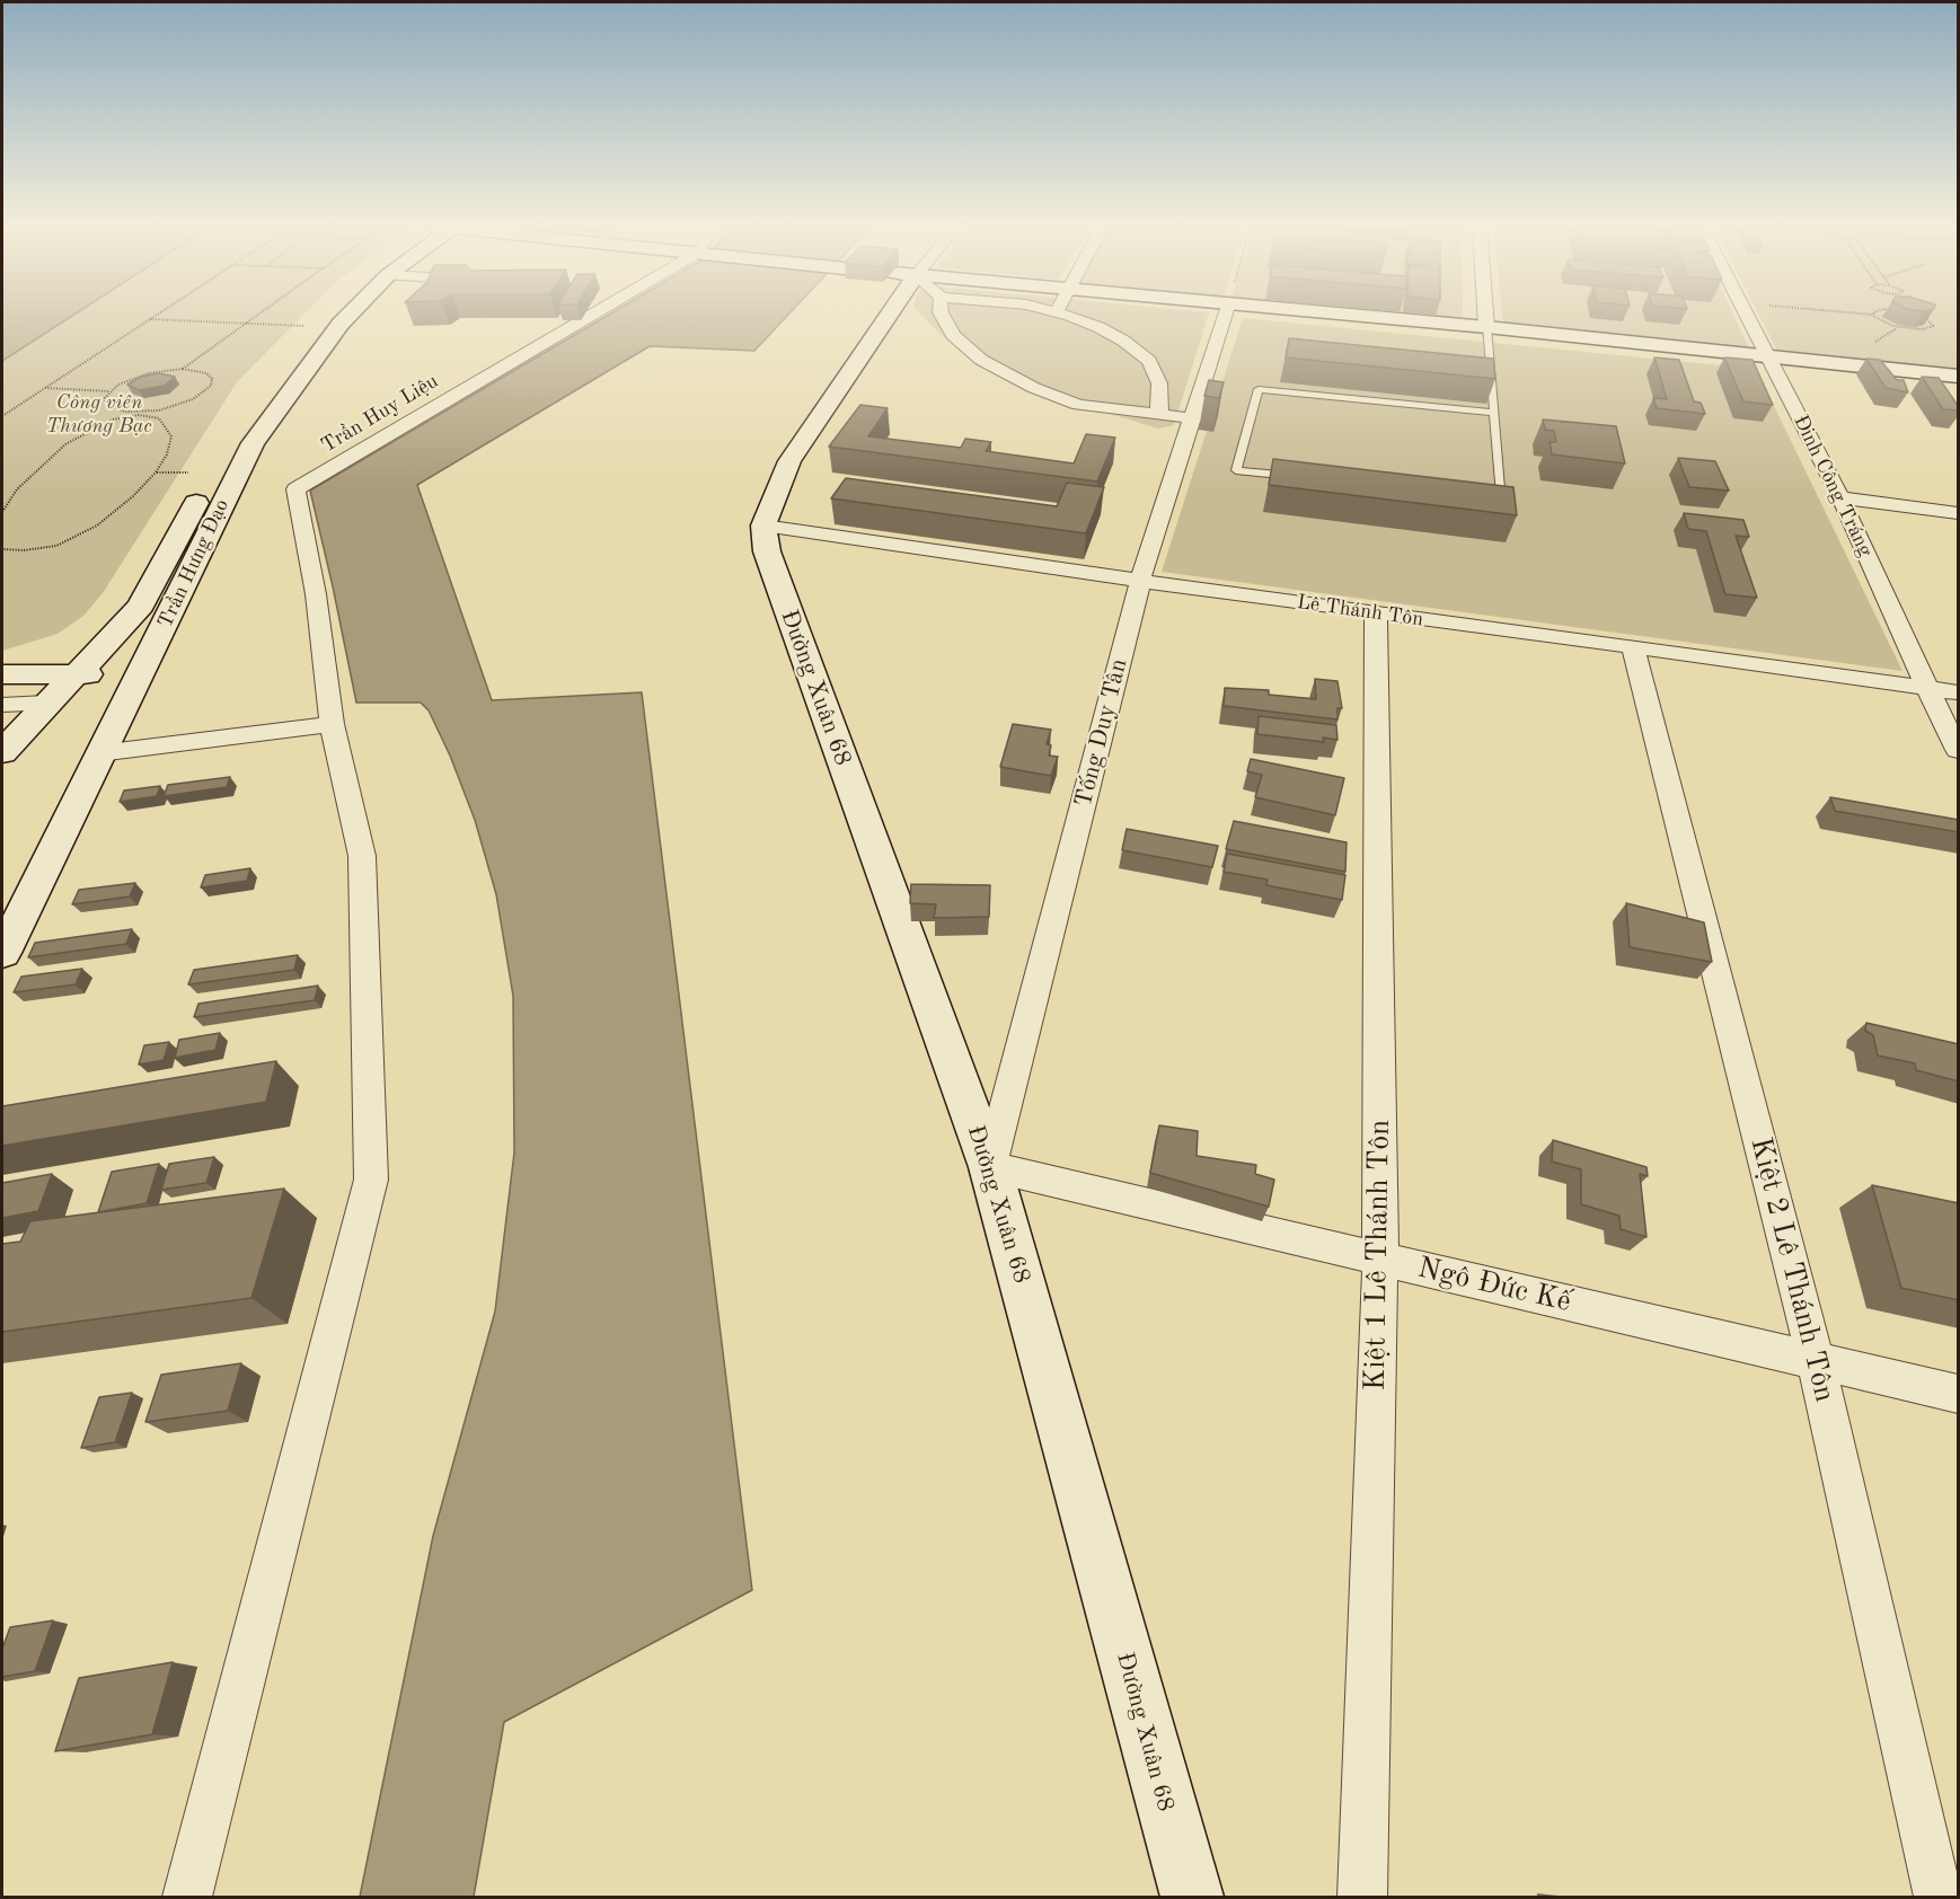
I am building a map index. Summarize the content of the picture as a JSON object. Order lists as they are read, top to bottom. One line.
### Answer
{"streets":{"main road":["Trần Hưng Đạo","Đường Xuân 68"],"street":["Trần Huy Liệu","Đinh Công Tráng","Lê Thánh Tôn","Tống Duy Tân","Kiệt 1 Lê Thánh Tôn","Kiệt 2 Lê Thánh Tôn","Ngô Đức Kế"]},"crossings":[["Đinh Công Tráng","Lê Thánh Tôn"],["Lê Thánh Tôn","Đường Xuân 68"],["Lê Thánh Tôn","Tống Duy Tân"],["Lê Thánh Tôn","Kiệt 1 Lê Thánh Tôn"],["Lê Thánh Tôn","Kiệt 2 Lê Thánh Tôn"],["Đường Xuân 68","Tống Duy Tân"],["Đường Xuân 68","Ngô Đức Kế"],["Tống Duy Tân","Ngô Đức Kế"],["Kiệt 1 Lê Thánh Tôn","Ngô Đức Kế"],["Kiệt 2 Lê Thánh Tôn","Ngô Đức Kế"]],"parks":["Công viên Thương Bạc"]}
